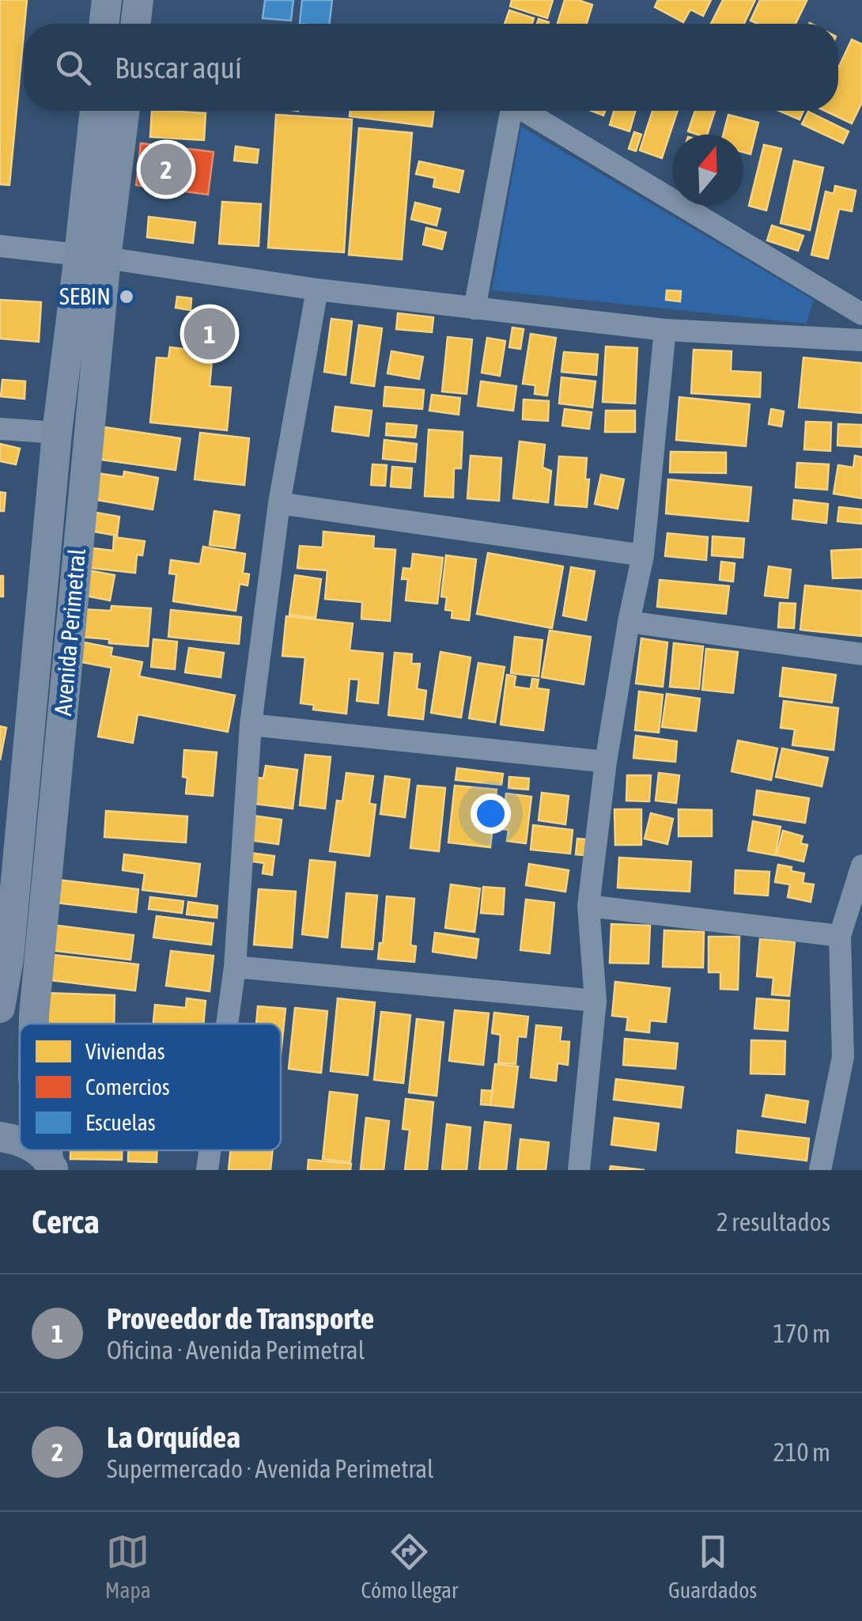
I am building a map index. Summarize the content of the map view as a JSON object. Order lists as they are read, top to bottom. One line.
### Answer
{"streets":{"street":["Avenida Perimetral"]},"places":["SEBIN"],"legend":["Viviendas","Comercios","Escuelas"],"north":"top","page":{"search":"Buscar aquí","pins":["2","1"],"heading":["Cerca","2 resultados"],"list":[{"mark":"1","name":"Proveedor de Transporte","note":"Oficina · Avenida Perimetral","value":"170 m"},{"mark":"2","name":"La Orquídea","note":"Supermercado · Avenida Perimetral","value":"210 m"}],"nav":["Mapa","Cómo llegar","Guardados"]}}
